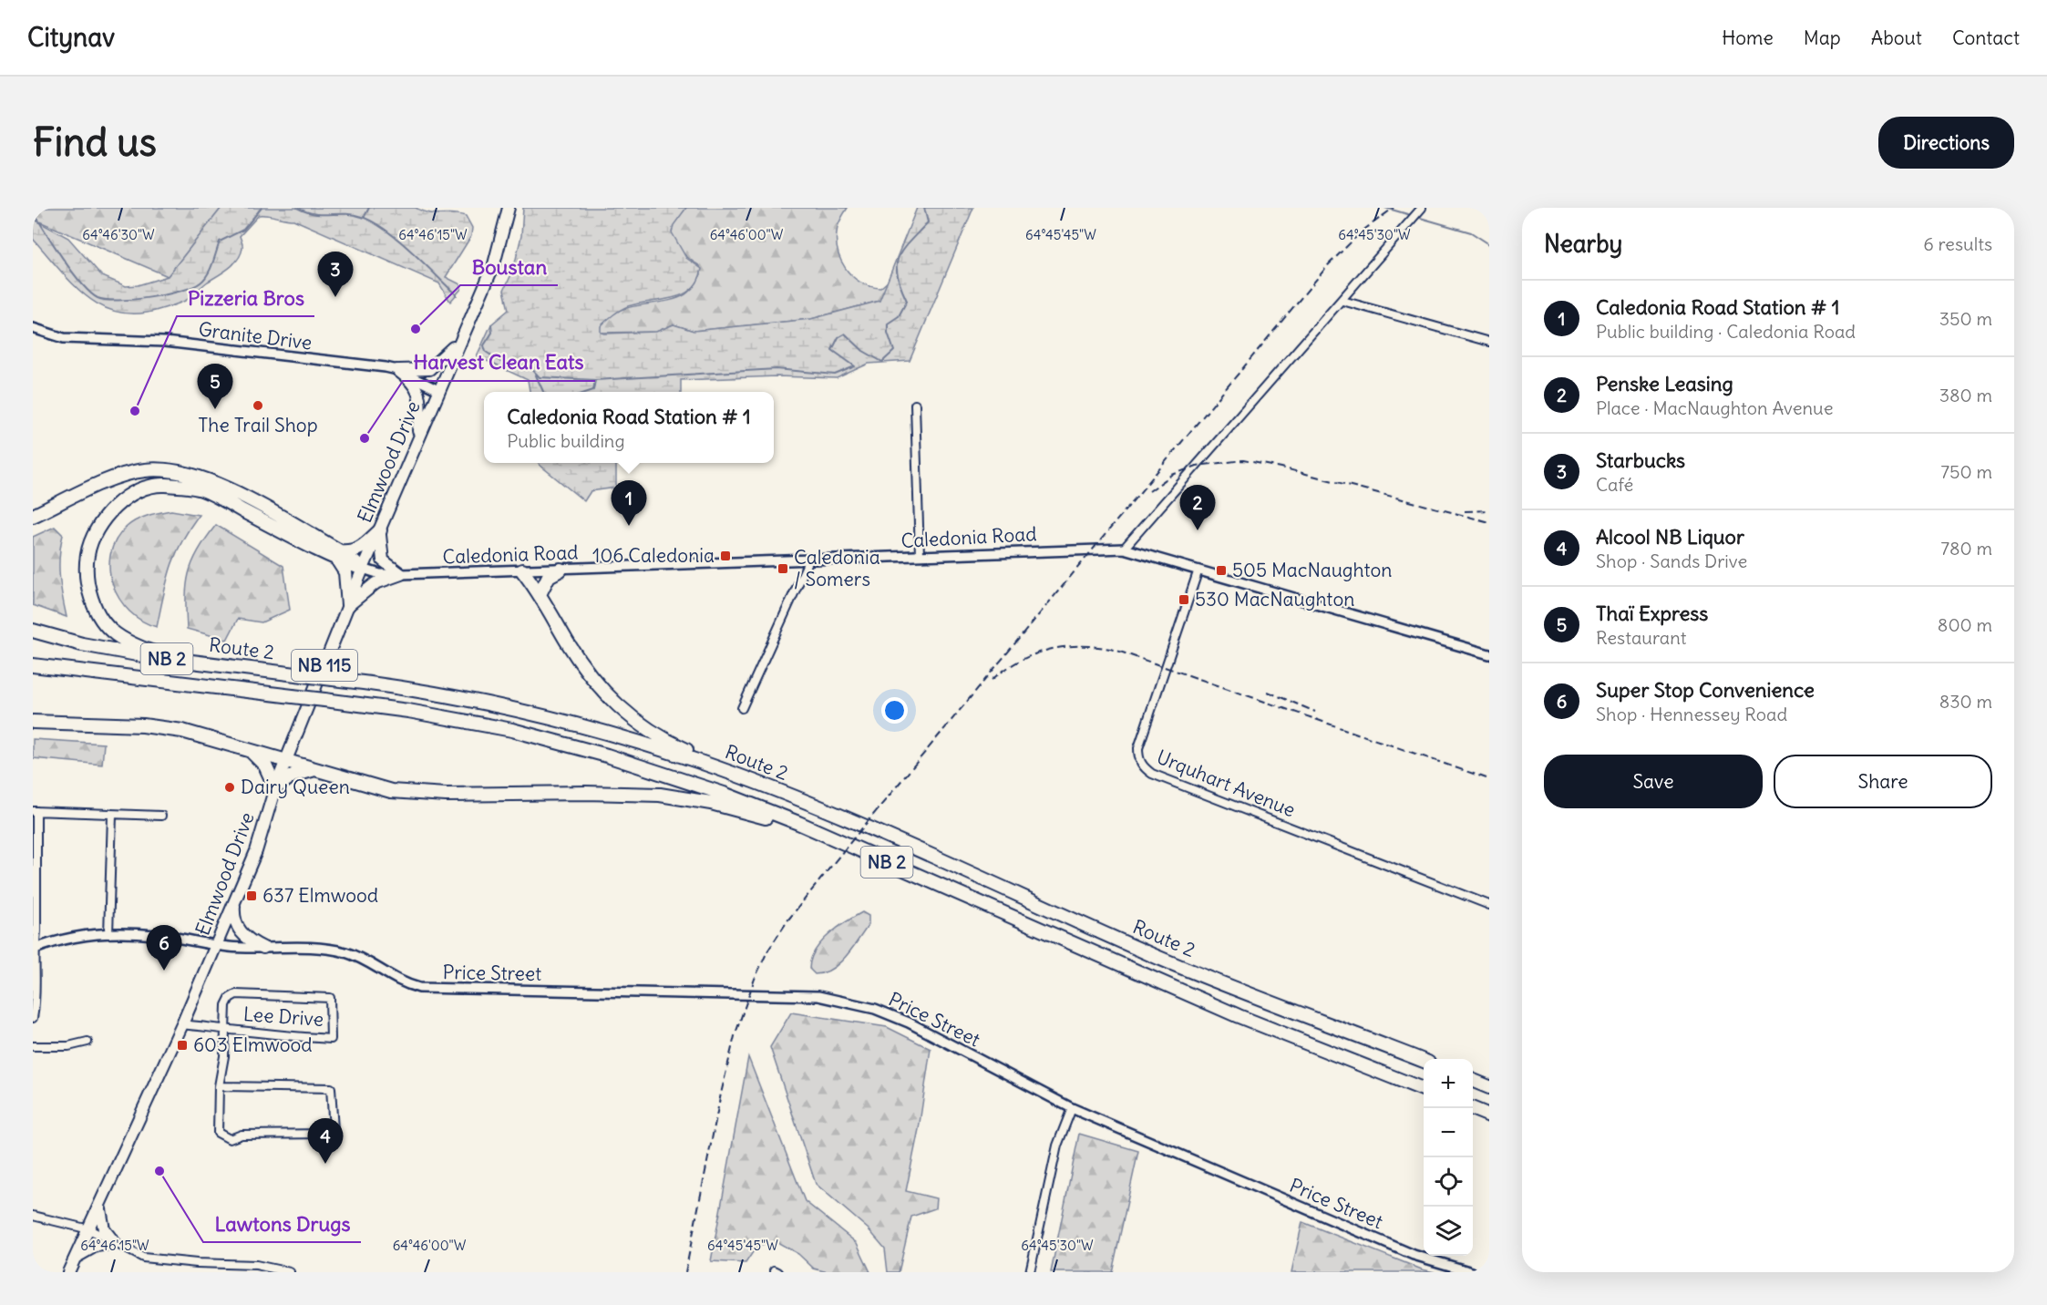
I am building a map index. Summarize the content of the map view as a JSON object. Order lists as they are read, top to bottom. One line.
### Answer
{"streets":{"highway":["Route 2","NB 2"],"main road":["Elmwood Drive","NB 115"],"street":["Granite Drive","Caledonia Road","Urquhart Avenue","Price Street","Lee Drive"]},"crossings":[["Granite Drive","Elmwood Drive"],["Elmwood Drive","Caledonia Road"],["Elmwood Drive","Price Street"],["Caledonia Road","Urquhart Avenue"]],"places":{"other":["Boustan","The Trail Shop","Pizzeria Bros","Harvest Clean Eats","Dairy Queen","Lawtons Drugs"],"transit":["106 Caledonia","Caledonia / Somers","505 MacNaughton","530 MacNaughton","637 Elmwood","603 Elmwood"]},"page":{"header":"Citynav","nav":["Home","Map","About","Contact"],"buttons":["Directions",["Save","Share"]],"title":"Find us","heading":["Nearby","6 results"],"pins":["3","5","1","2","6","4"],"list":[{"mark":"1","name":"Caledonia Road Station # 1","note":"Public building · Caledonia Road","value":"350 m"},{"mark":"2","name":"Penske Leasing","note":"Place · MacNaughton Avenue","value":"380 m"},{"mark":"3","name":"Starbucks","note":"Café","value":"750 m"},{"mark":"4","name":"Alcool NB Liquor","note":"Shop · Sands Drive","value":"780 m"},{"mark":"5","name":"Thaï Express","note":"Restaurant","value":"800 m"},{"mark":"6","name":"Super Stop Convenience","note":"Shop · Hennessey Road","value":"830 m"}],"popup":["Caledonia Road Station # 1","Public building"],"map_buttons":["+","−"]},"coordinates":["64°46'30\"W","64°46'15\"W","64°46'00\"W","64°45'45\"W","64°45'30\"W"]}
